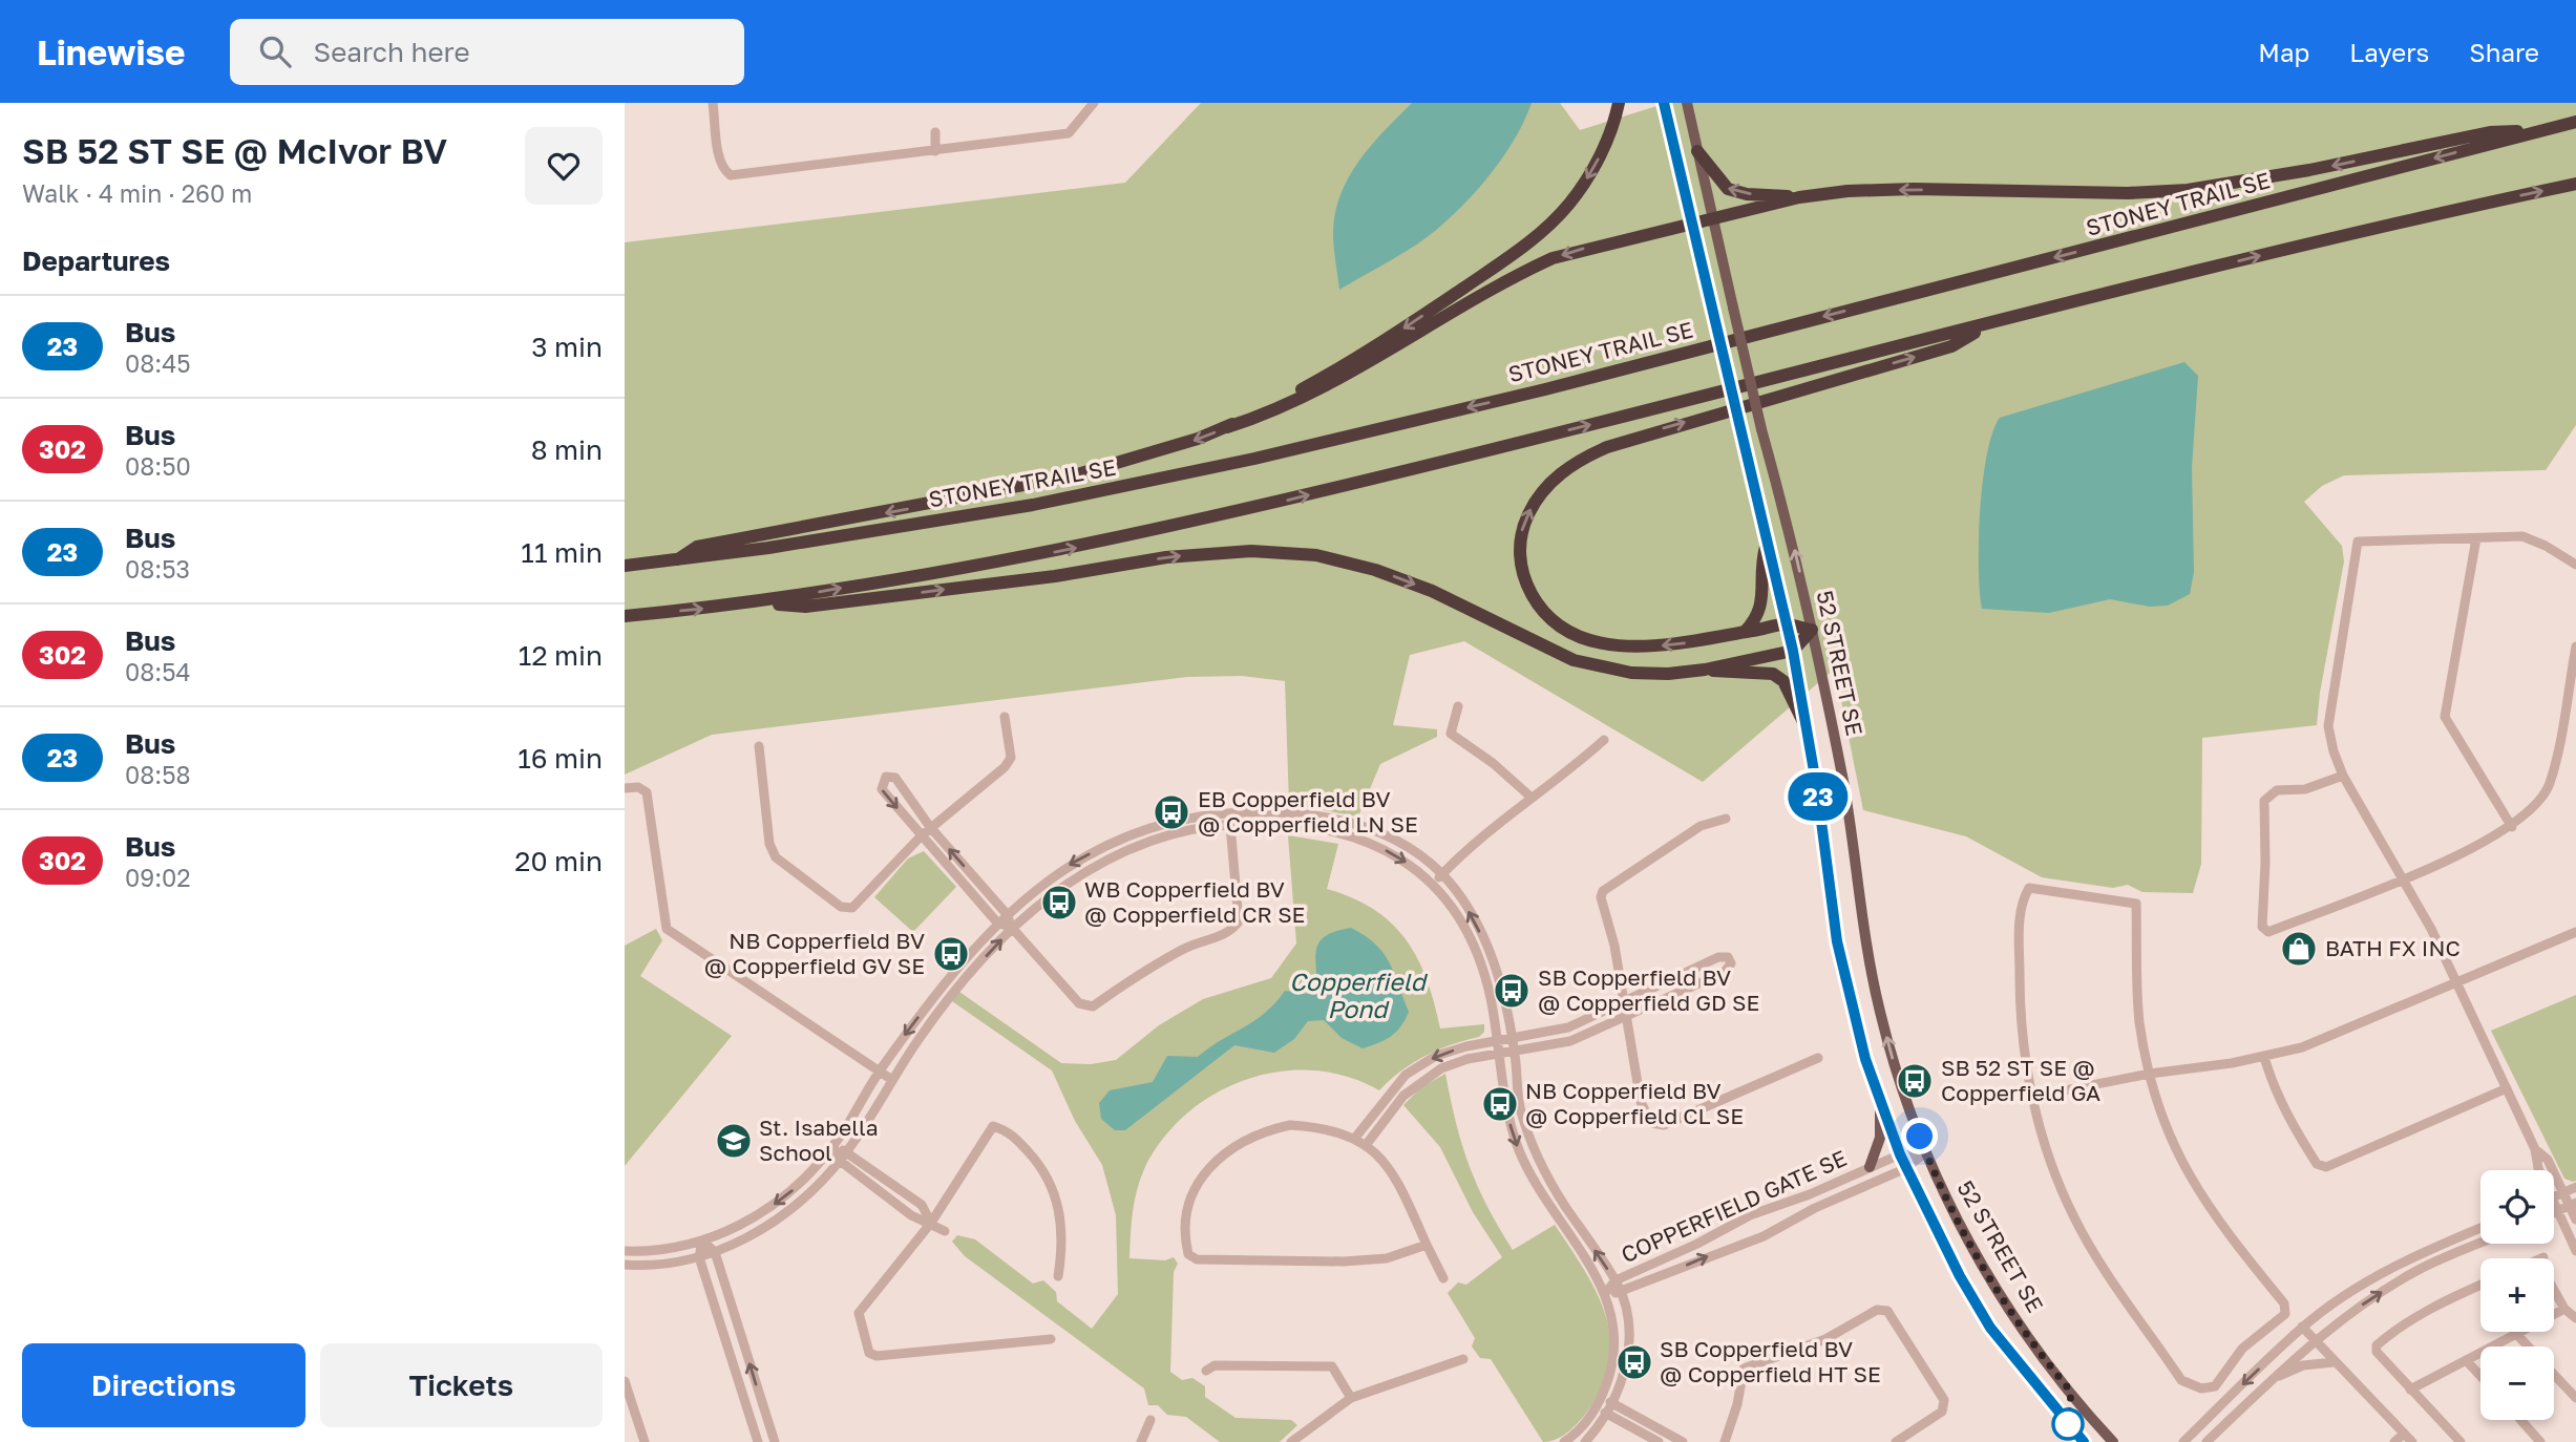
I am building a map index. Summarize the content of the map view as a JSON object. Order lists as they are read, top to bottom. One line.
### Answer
{"streets":{"highway":["STONEY TRAIL SE"],"main road":["52 STREET SE"],"street":["COPPERFIELD GATE SE"]},"crossings":[["52 STREET SE","COPPERFIELD GATE SE"]],"water":["Copperfield Pond"],"places":{"bus stop":["EB Copperfield BV @ Copperfield LN SE","WB Copperfield BV @ Copperfield CR SE","NB Copperfield BV @ Copperfield GV SE","SB Copperfield BV @ Copperfield GD SE","SB 52 ST SE @ Copperfield GA","NB Copperfield BV @ Copperfield CL SE","SB Copperfield BV @ Copperfield HT SE"],"shop":["BATH FX INC"],"school or university":["St. Isabella School"]},"lines":["bus line 23"],"page":{"header":"Linewise","search":"Search here","nav":["Map","Layers","Share"],"heading":[["SB 52 ST SE @ McIvor BV","Walk · 4 min · 260 m"],"Departures"],"on_map":"23","list":[{"mark":"23","name":"Bus","note":"08:45","value":"3 min"},{"mark":"302","name":"Bus","note":"08:50","value":"8 min"},{"mark":"23","name":"Bus","note":"08:53","value":"11 min"},{"mark":"302","name":"Bus","note":"08:54","value":"12 min"},{"mark":"23","name":"Bus","note":"08:58","value":"16 min"},{"mark":"302","name":"Bus","note":"09:02","value":"20 min"}],"map_buttons":["+","−"],"buttons":["Directions","Tickets"]}}
